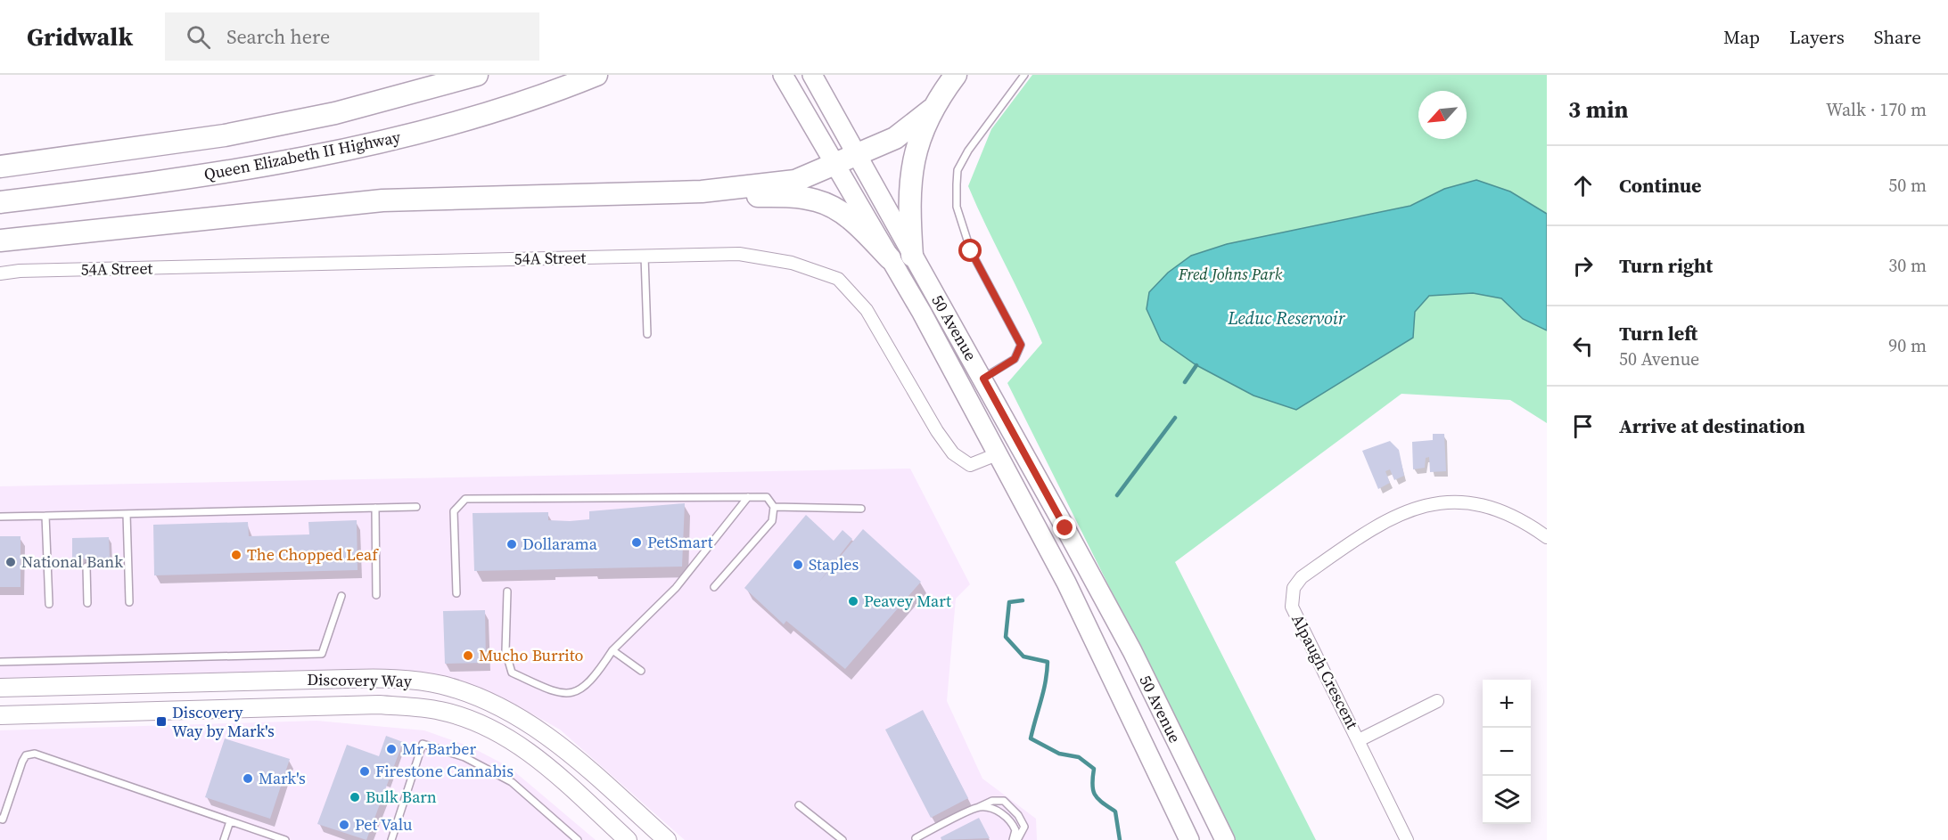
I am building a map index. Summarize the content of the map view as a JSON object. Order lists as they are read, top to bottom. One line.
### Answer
{"streets":{"highway":["Queen Elizabeth II Highway"],"main road":["50 Avenue"],"street":["54A Street","Alpaugh Crescent","Discovery Way"]},"crossings":[["54A Street","50 Avenue"]],"water":["Leduc Reservoir"],"parks":["Fred Johns Park"],"places":{"other":["PetSmart","Dollarama","The Chopped Leaf","National Bank","Staples","Peavey Mart","Mucho Burrito","Mr Barber","Firestone Cannabis","Mark's","Bulk Barn","Pet Valu"],"transit":["Discovery Way by Mark's"]},"north":"bottom left","page":{"header":"Gridwalk","search":"Search here","nav":["Map","Layers","Share"],"heading":["3 min","Walk · 170 m"],"list":[["Continue","50 m"],["Turn right","30 m"],["Turn left","50 Avenue","90 m"],"Arrive at destination"],"map_buttons":["+","−"]}}
